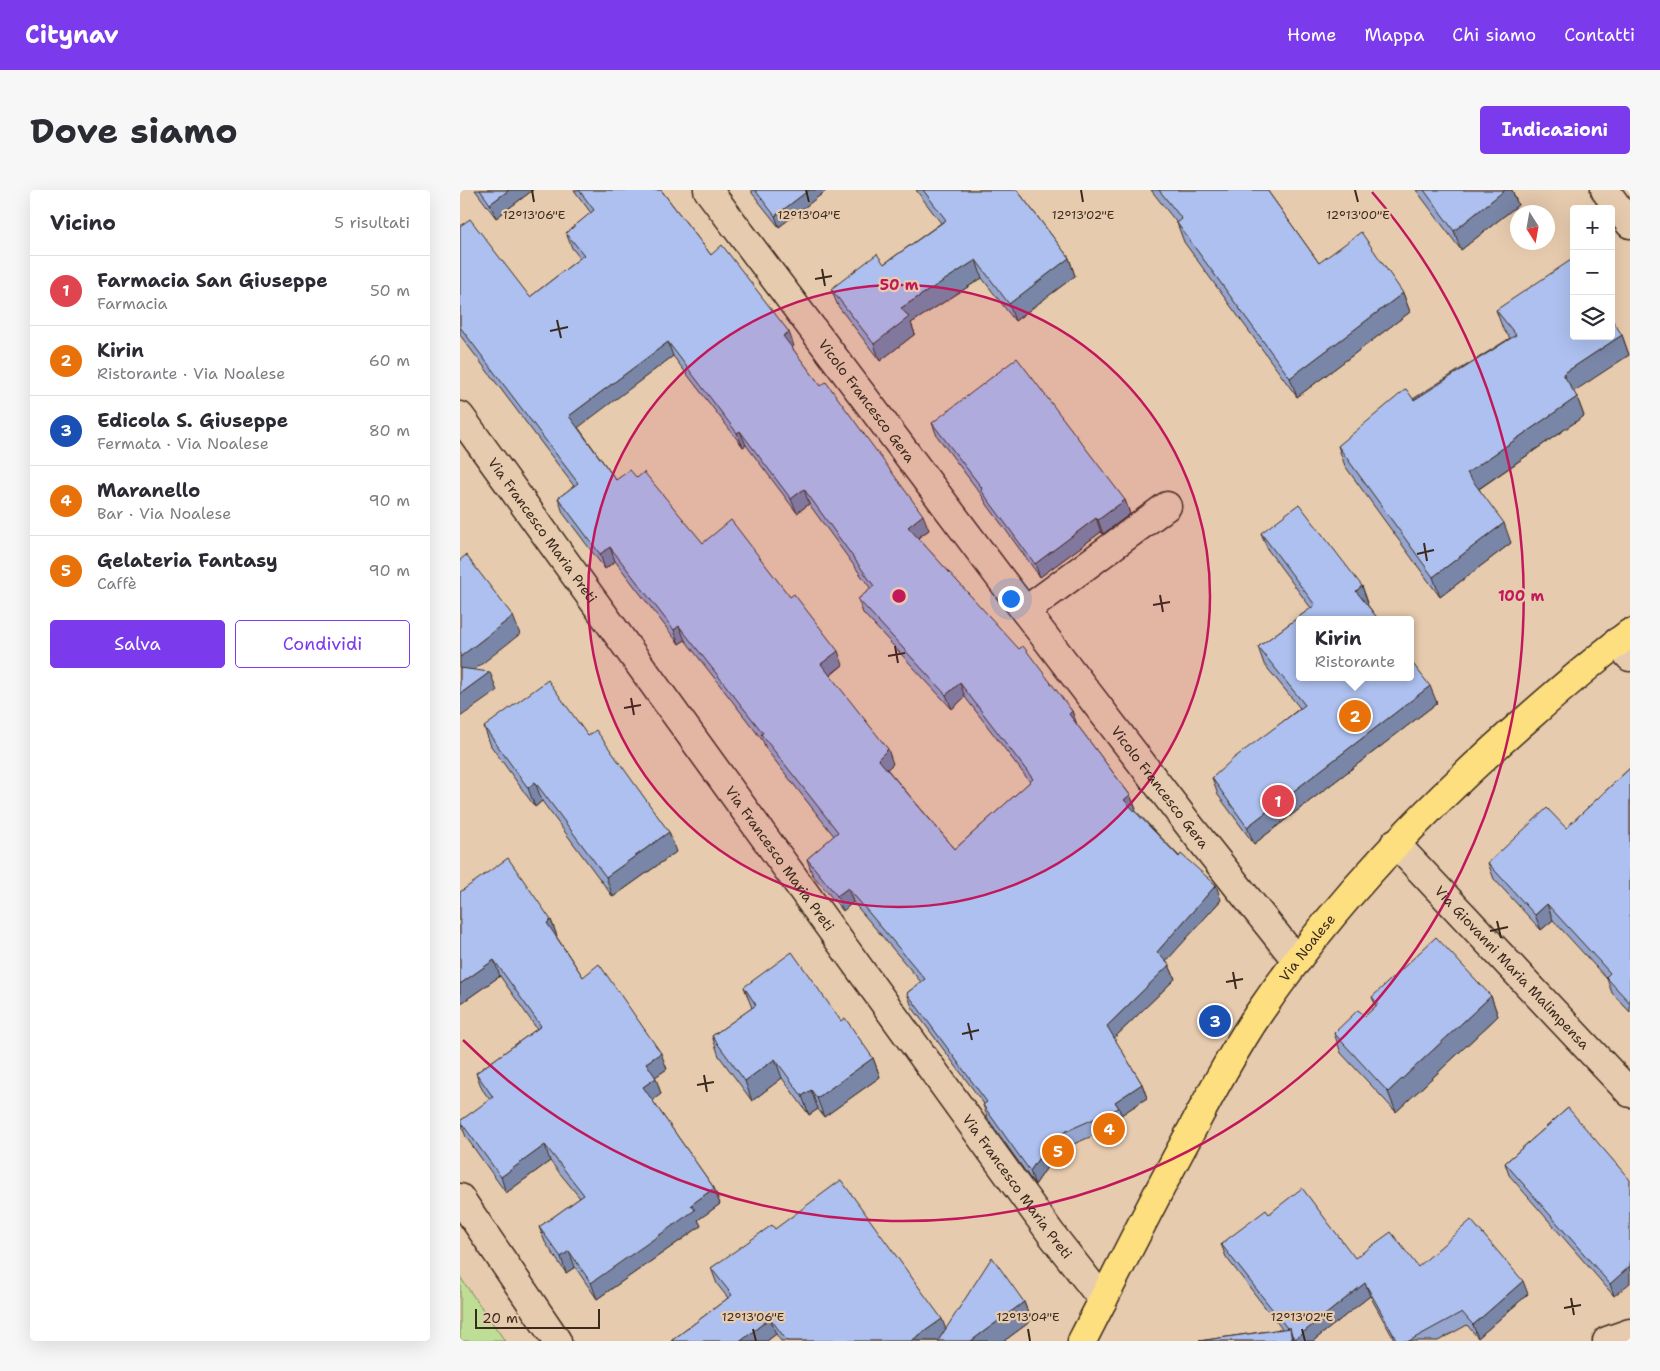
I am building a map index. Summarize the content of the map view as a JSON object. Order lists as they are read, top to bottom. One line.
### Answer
{"streets":{"main road":["Via Noalese"],"street":["Vicolo Francesco Gera","Via Francesco Maria Preti","Via Giovanni Maria Malimpensa"]},"crossings":[["Vicolo Francesco Gera","Via Noalese"],["Via Francesco Maria Preti","Via Noalese"],["Via Noalese","Via Giovanni Maria Malimpensa"]],"scale_bar":"20 m","north":"bottom","page":{"header":"Citynav","nav":["Home","Mappa","Chi siamo","Contatti"],"buttons":["Indicazioni",["Salva","Condividi"]],"title":"Dove siamo","heading":["Vicino","5 risultati"],"map_buttons":["+","−"],"list":[{"mark":"1","name":"Farmacia San Giuseppe","note":"Farmacia","value":"50 m"},{"mark":"2","name":"Kirin","note":"Ristorante · Via Noalese","value":"60 m"},{"mark":"3","name":"Edicola S. Giuseppe","note":"Fermata · Via Noalese","value":"80 m"},{"mark":"4","name":"Maranello","note":"Bar · Via Noalese","value":"90 m"},{"mark":"5","name":"Gelateria Fantasy","note":"Caffè","value":"90 m"}],"popup":["Kirin","Ristorante"],"pins":["2","1","3","4","5"],"scale":"20 m"},"coordinates":["12°13'06\"E","12°13'04\"E","12°13'02\"E","12°13'00\"E"],"rings":["50 m","100 m"]}
